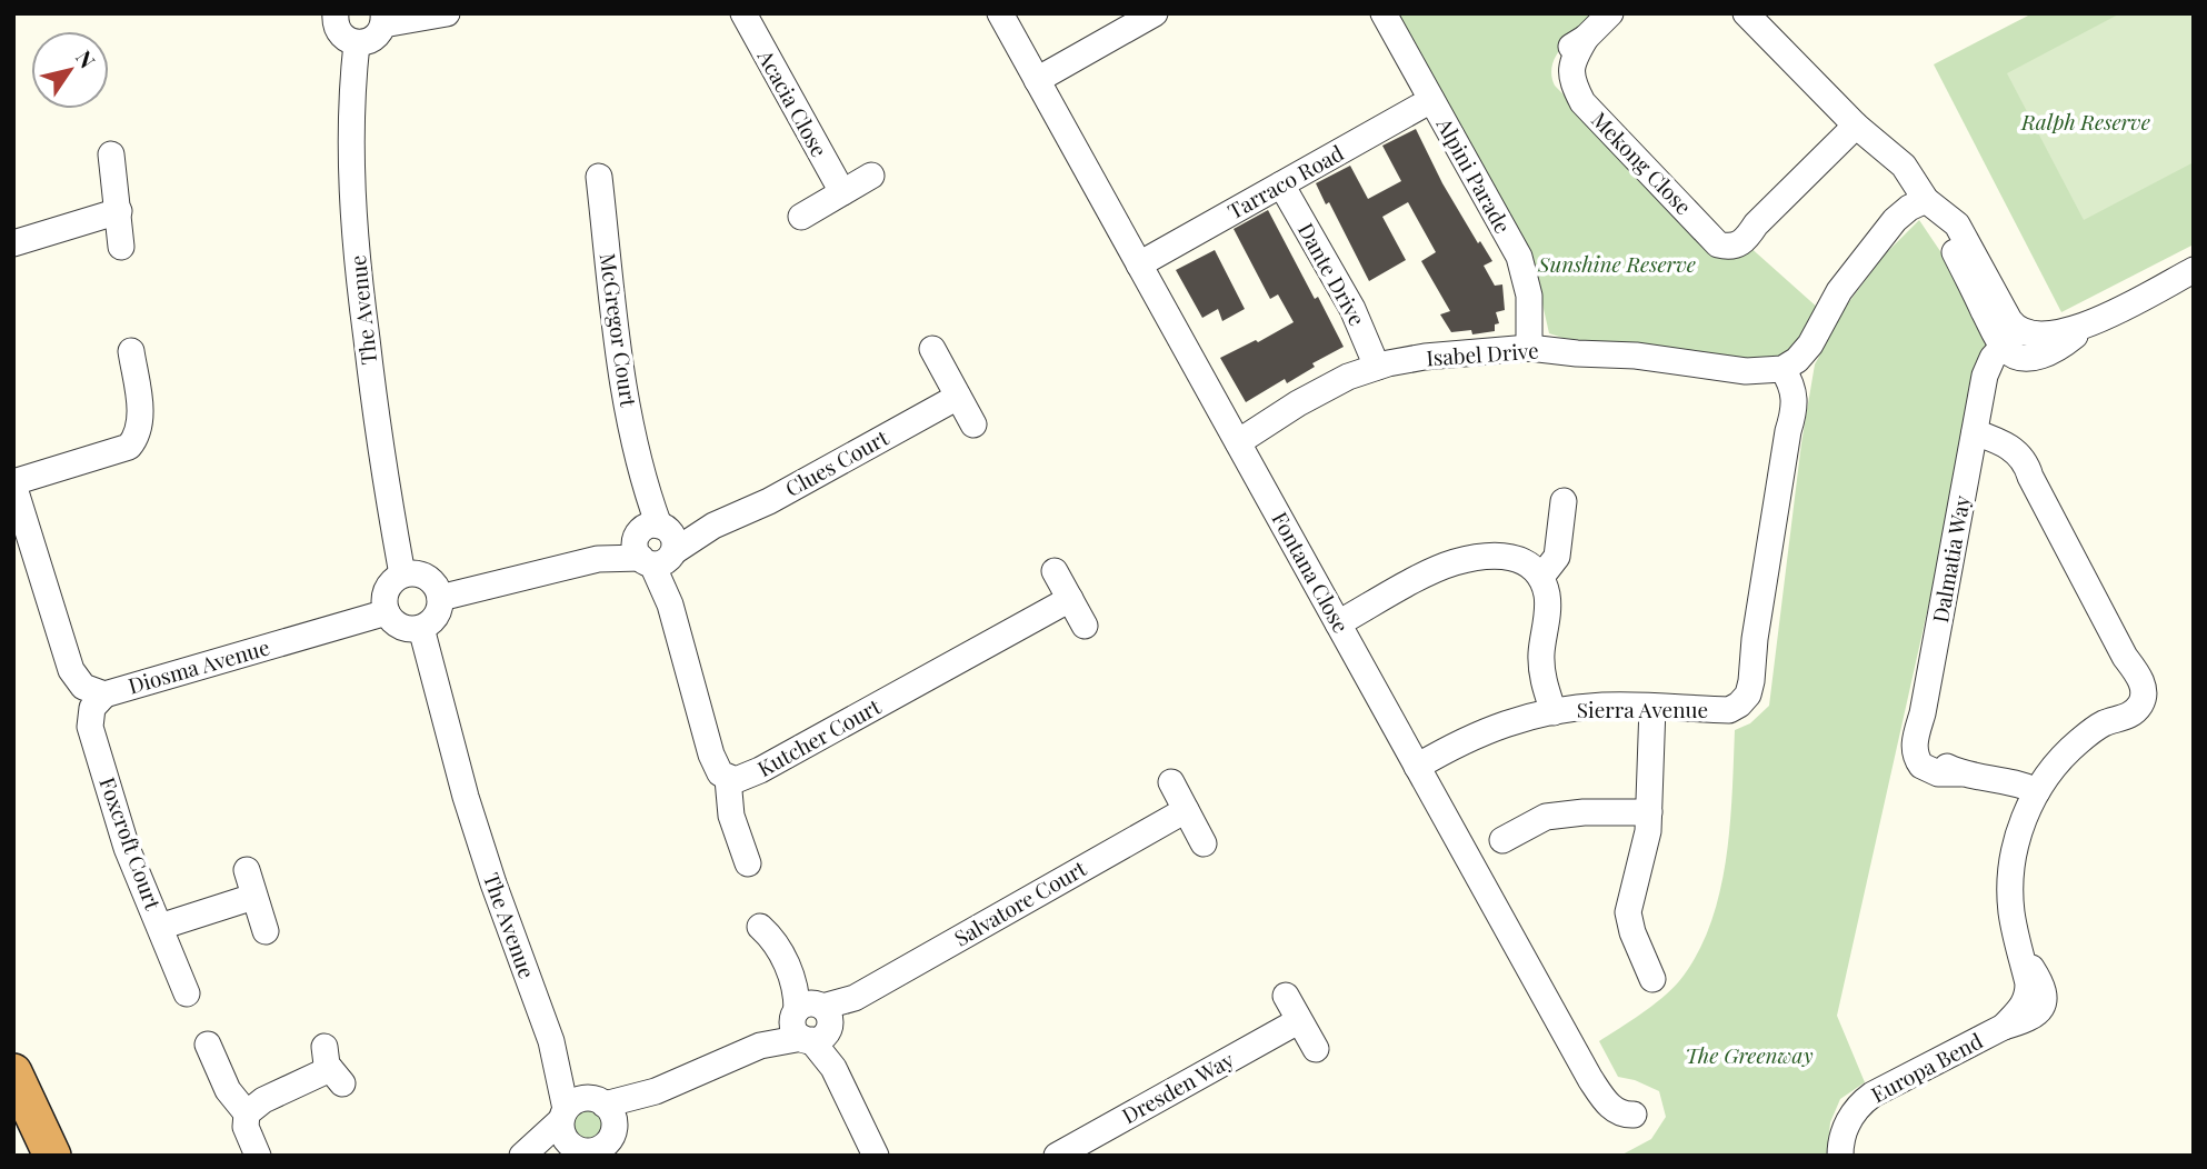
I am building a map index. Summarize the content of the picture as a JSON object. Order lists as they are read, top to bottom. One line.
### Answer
{"streets":{"street":["Acacia Close","Mekong Close","Alpini Parade","Tarraco Road","Dante Drive","The Avenue","McGregor Court","Isabel Drive","Clues Court","Dalmatia Way","Fontana Close","Diosma Avenue","Sierra Avenue","Kutcher Court","Foxcroft Court","Salvatore Court","Europa Bend","Dresden Way"]},"crossings":[["Alpini Parade","Tarraco Road"],["Alpini Parade","Isabel Drive"],["Tarraco Road","Dante Drive"],["Tarraco Road","Fontana Close"],["Dante Drive","Isabel Drive"],["The Avenue","Clues Court"],["The Avenue","Diosma Avenue"],["The Avenue","Salvatore Court"],["McGregor Court","Clues Court"],["McGregor Court","Kutcher Court"],["Isabel Drive","Fontana Close"],["Isabel Drive","Sierra Avenue"],["Clues Court","Diosma Avenue"],["Clues Court","Kutcher Court"],["Dalmatia Way","Europa Bend"],["Fontana Close","Sierra Avenue"],["Diosma Avenue","Foxcroft Court"]],"parks":["Ralph Reserve","Sunshine Reserve","The Greenway"],"north":"top right"}
